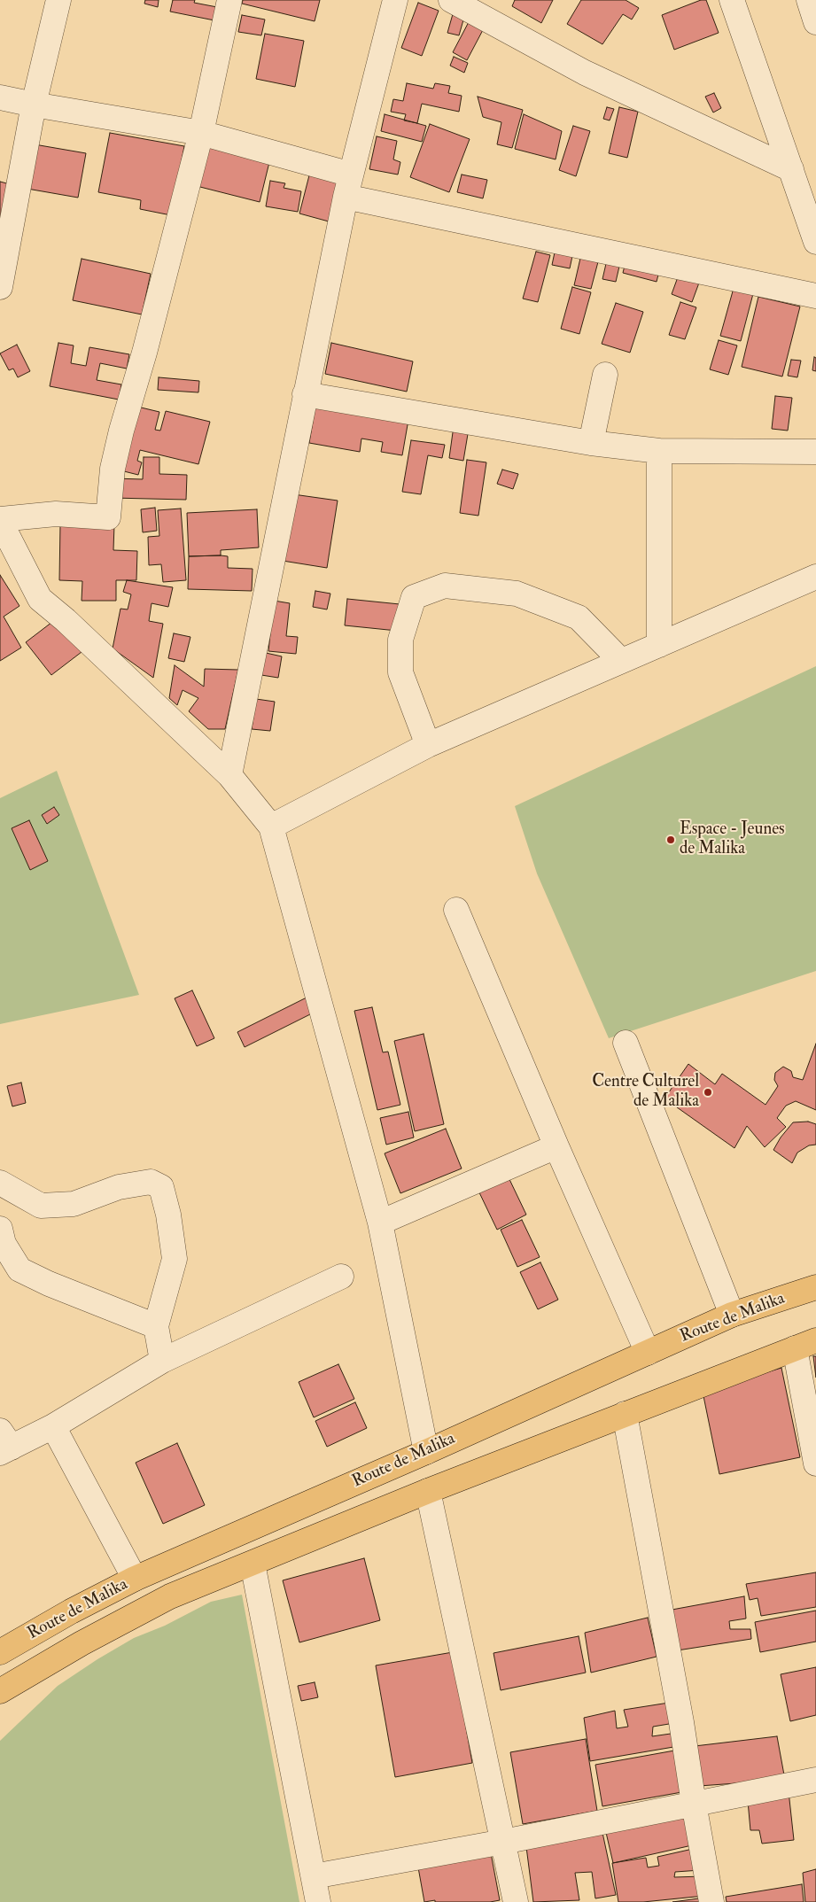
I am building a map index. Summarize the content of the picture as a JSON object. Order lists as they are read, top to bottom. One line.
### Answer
{"streets":{"main road":["Route de Malika"]},"places":["Espace - Jeunes de Malika","Centre Culturel de Malika"]}
